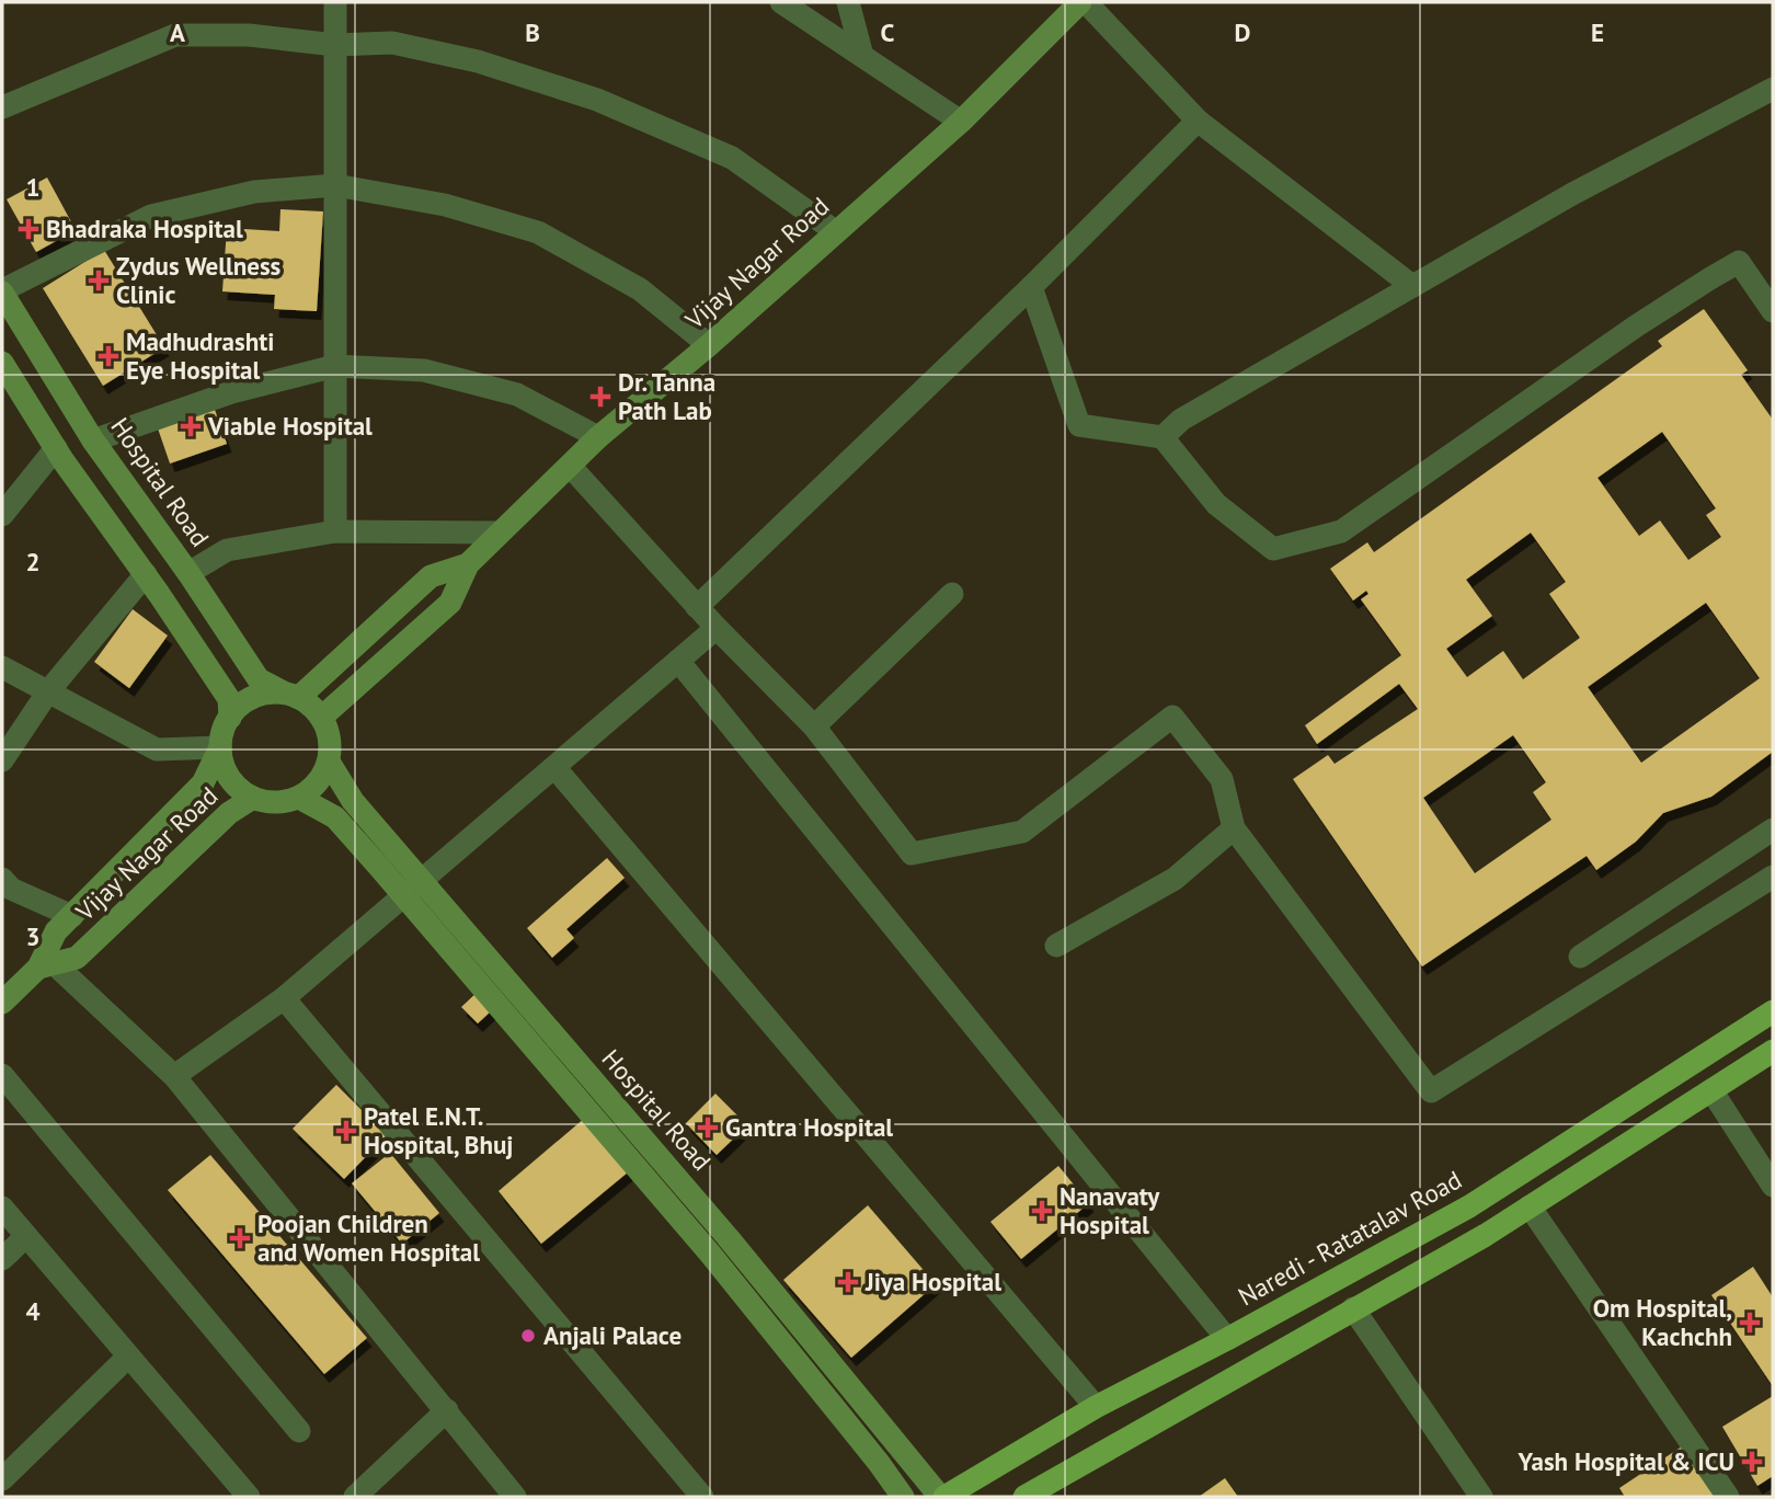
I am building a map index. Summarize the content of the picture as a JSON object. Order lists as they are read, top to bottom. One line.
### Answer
{"streets":{"main road":["Naredi - Ratatalav Road"],"street":["Vijay Nagar Road","Hospital Road"]},"crossings":[["Vijay Nagar Road","Hospital Road"],["Hospital Road","Naredi - Ratatalav Road"]],"places":{"health":["Bhadraka Hospital","Zydus Wellness Clinic","Madhudrashti Eye Hospital","Dr. Tanna Path Lab","Viable Hospital","Gantra Hospital","Patel E.N.T. Hospital, Bhuj","Nanavaty Hospital","Poojan Children and Women Hospital","Jiya Hospital","Om Hospital, Kachchh","Yash Hospital & ICU"],"other":["Anjali Palace"]},"grid":{"columns":["A","B","C","D","E"],"rows":["1","2","3","4"]}}
